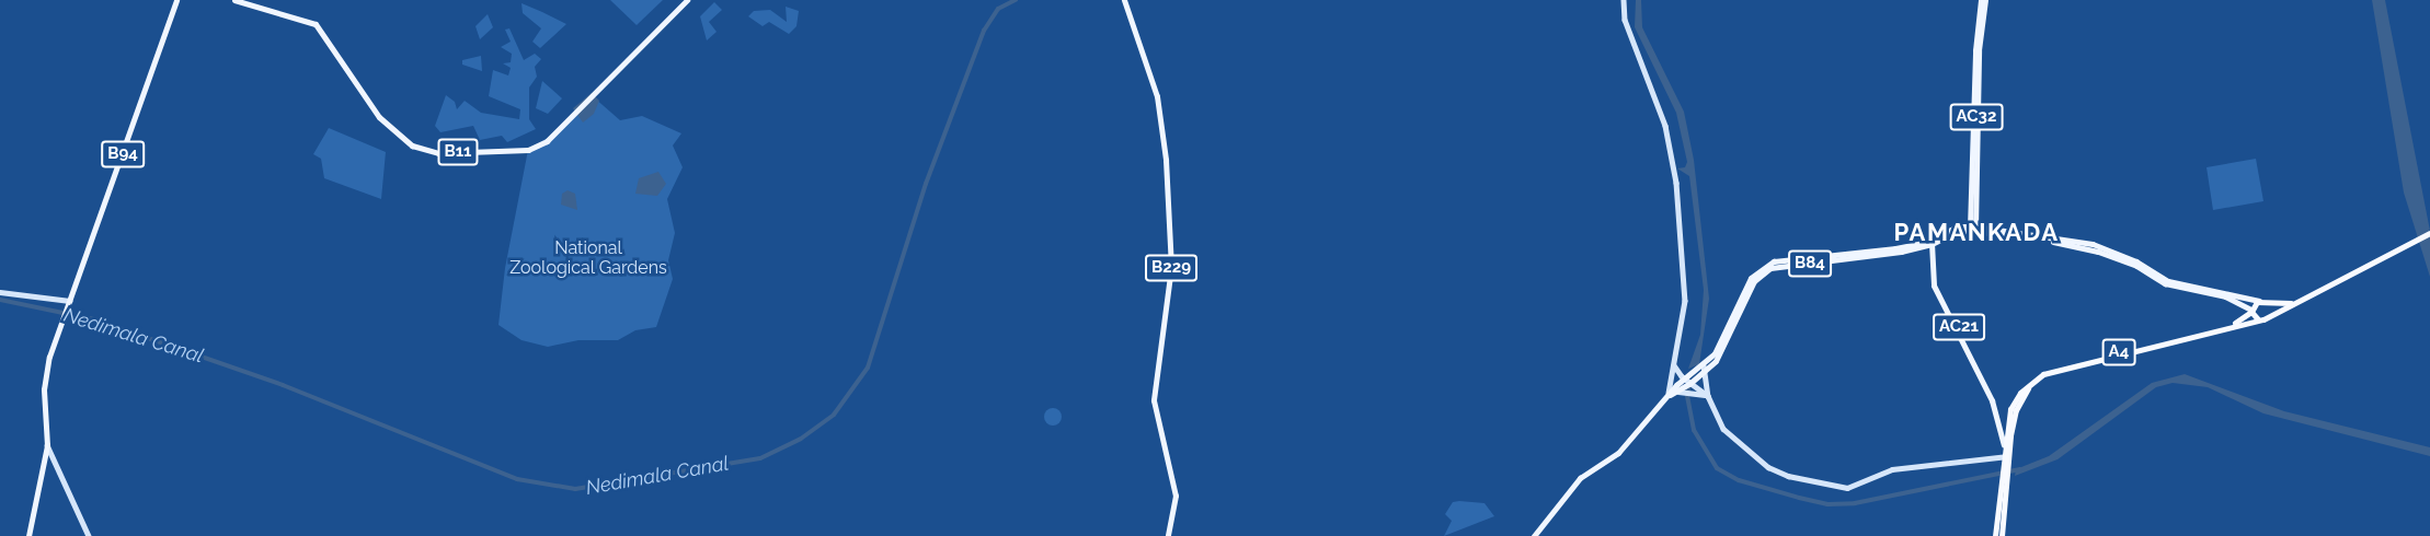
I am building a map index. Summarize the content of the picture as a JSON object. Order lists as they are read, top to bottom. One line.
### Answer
{"streets":{"highway":["A4"],"main road":["AC32","B11","B94","B84","B229","AC21"]},"crossings":[["AC32","B84"],["B84","AC21"],["AC21","A4"]],"districts":["PAMANKADA"],"water":["Nedimala Canal"],"parks":["National Zoological Gardens"]}
